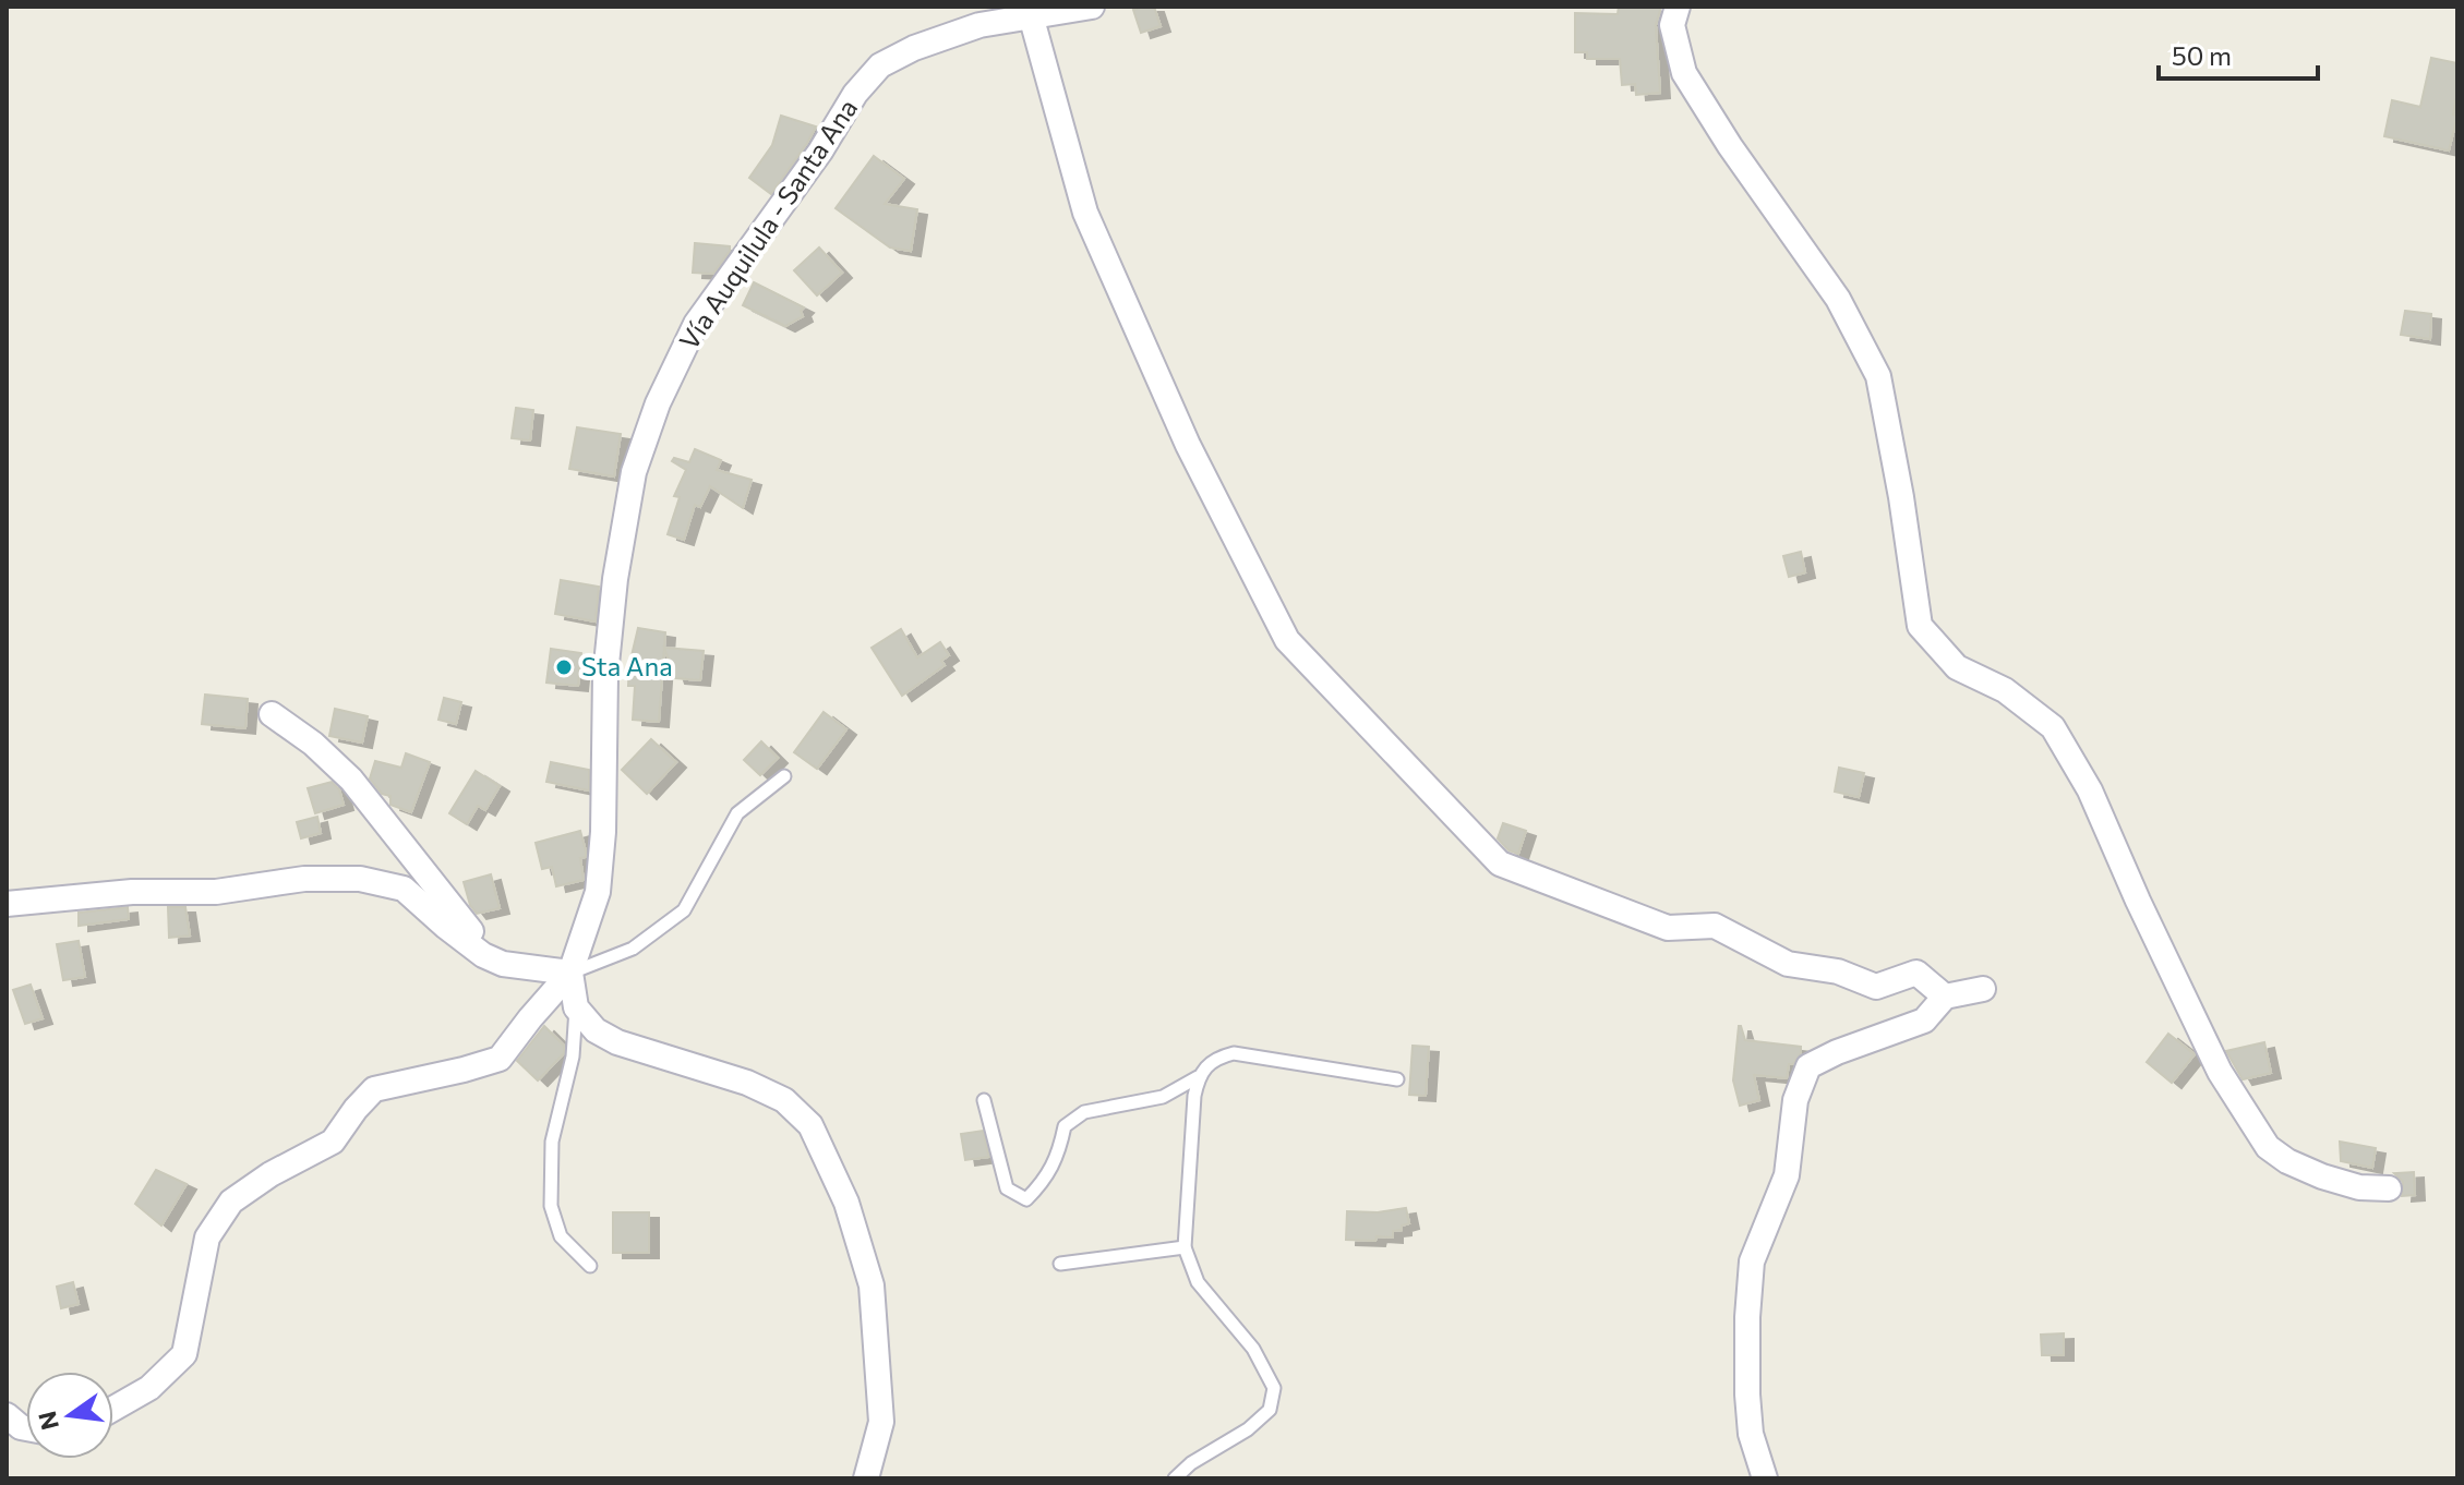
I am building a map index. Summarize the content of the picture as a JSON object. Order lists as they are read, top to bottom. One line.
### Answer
{"streets":{"street":["Vía Auquilula - Santa Ana"]},"places":["Sta Ana"],"scale_bar":"50 m","north":"left"}
